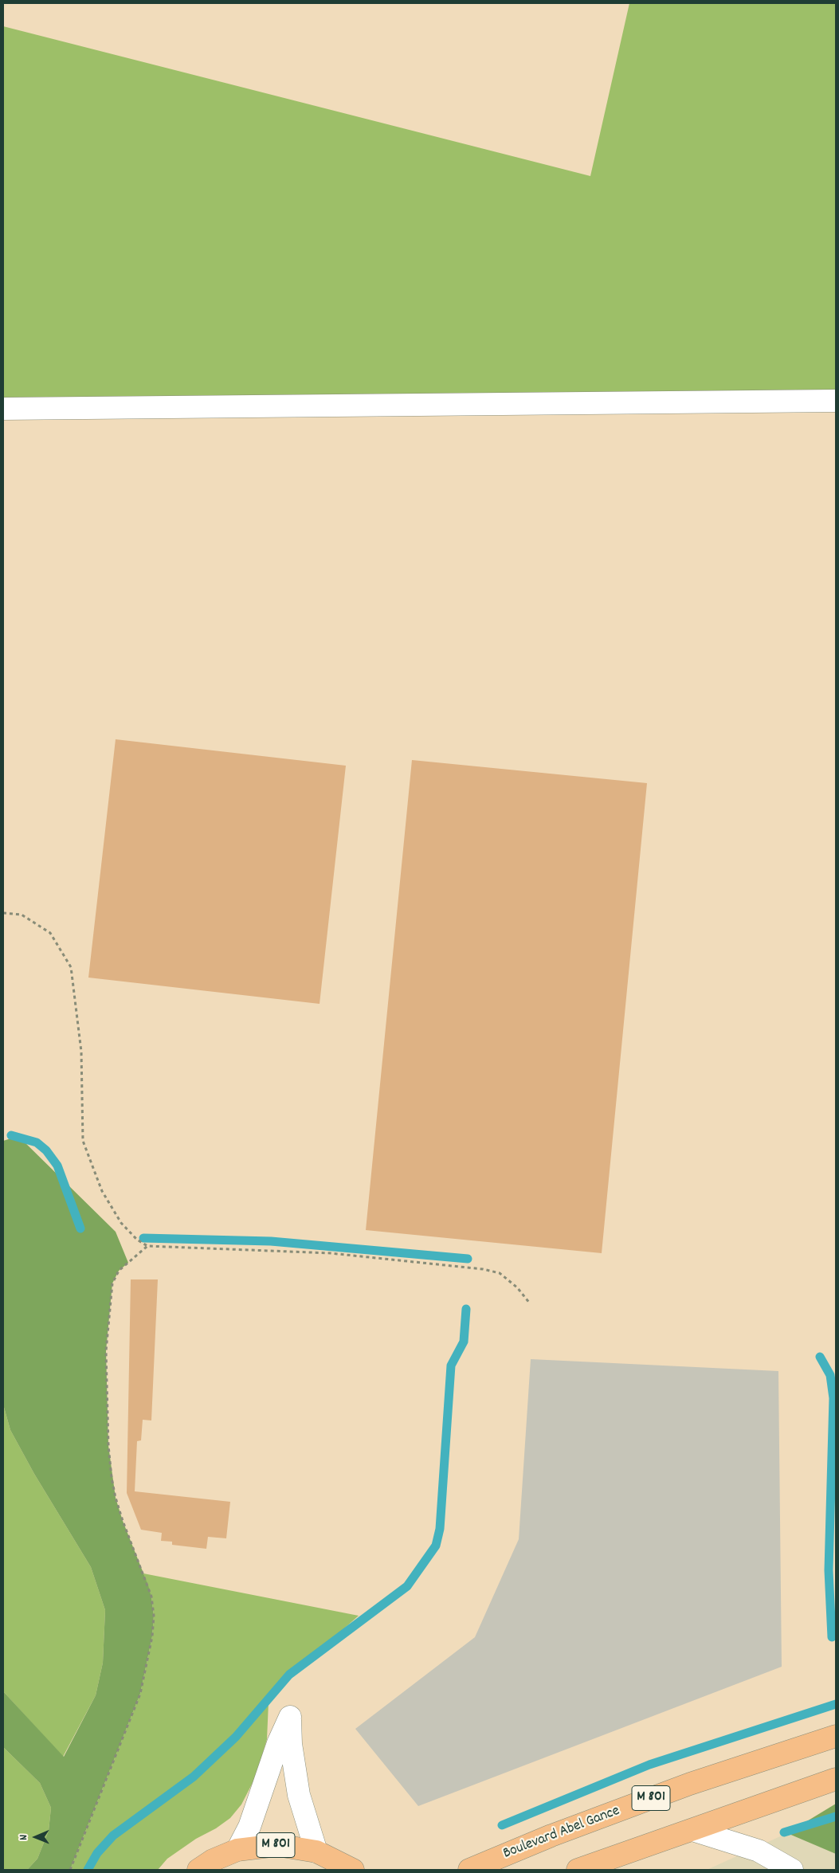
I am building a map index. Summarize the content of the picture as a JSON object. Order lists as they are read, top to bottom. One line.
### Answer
{"streets":{"main road":["M 801","Boulevard Abel Gance"]},"north":"left"}
